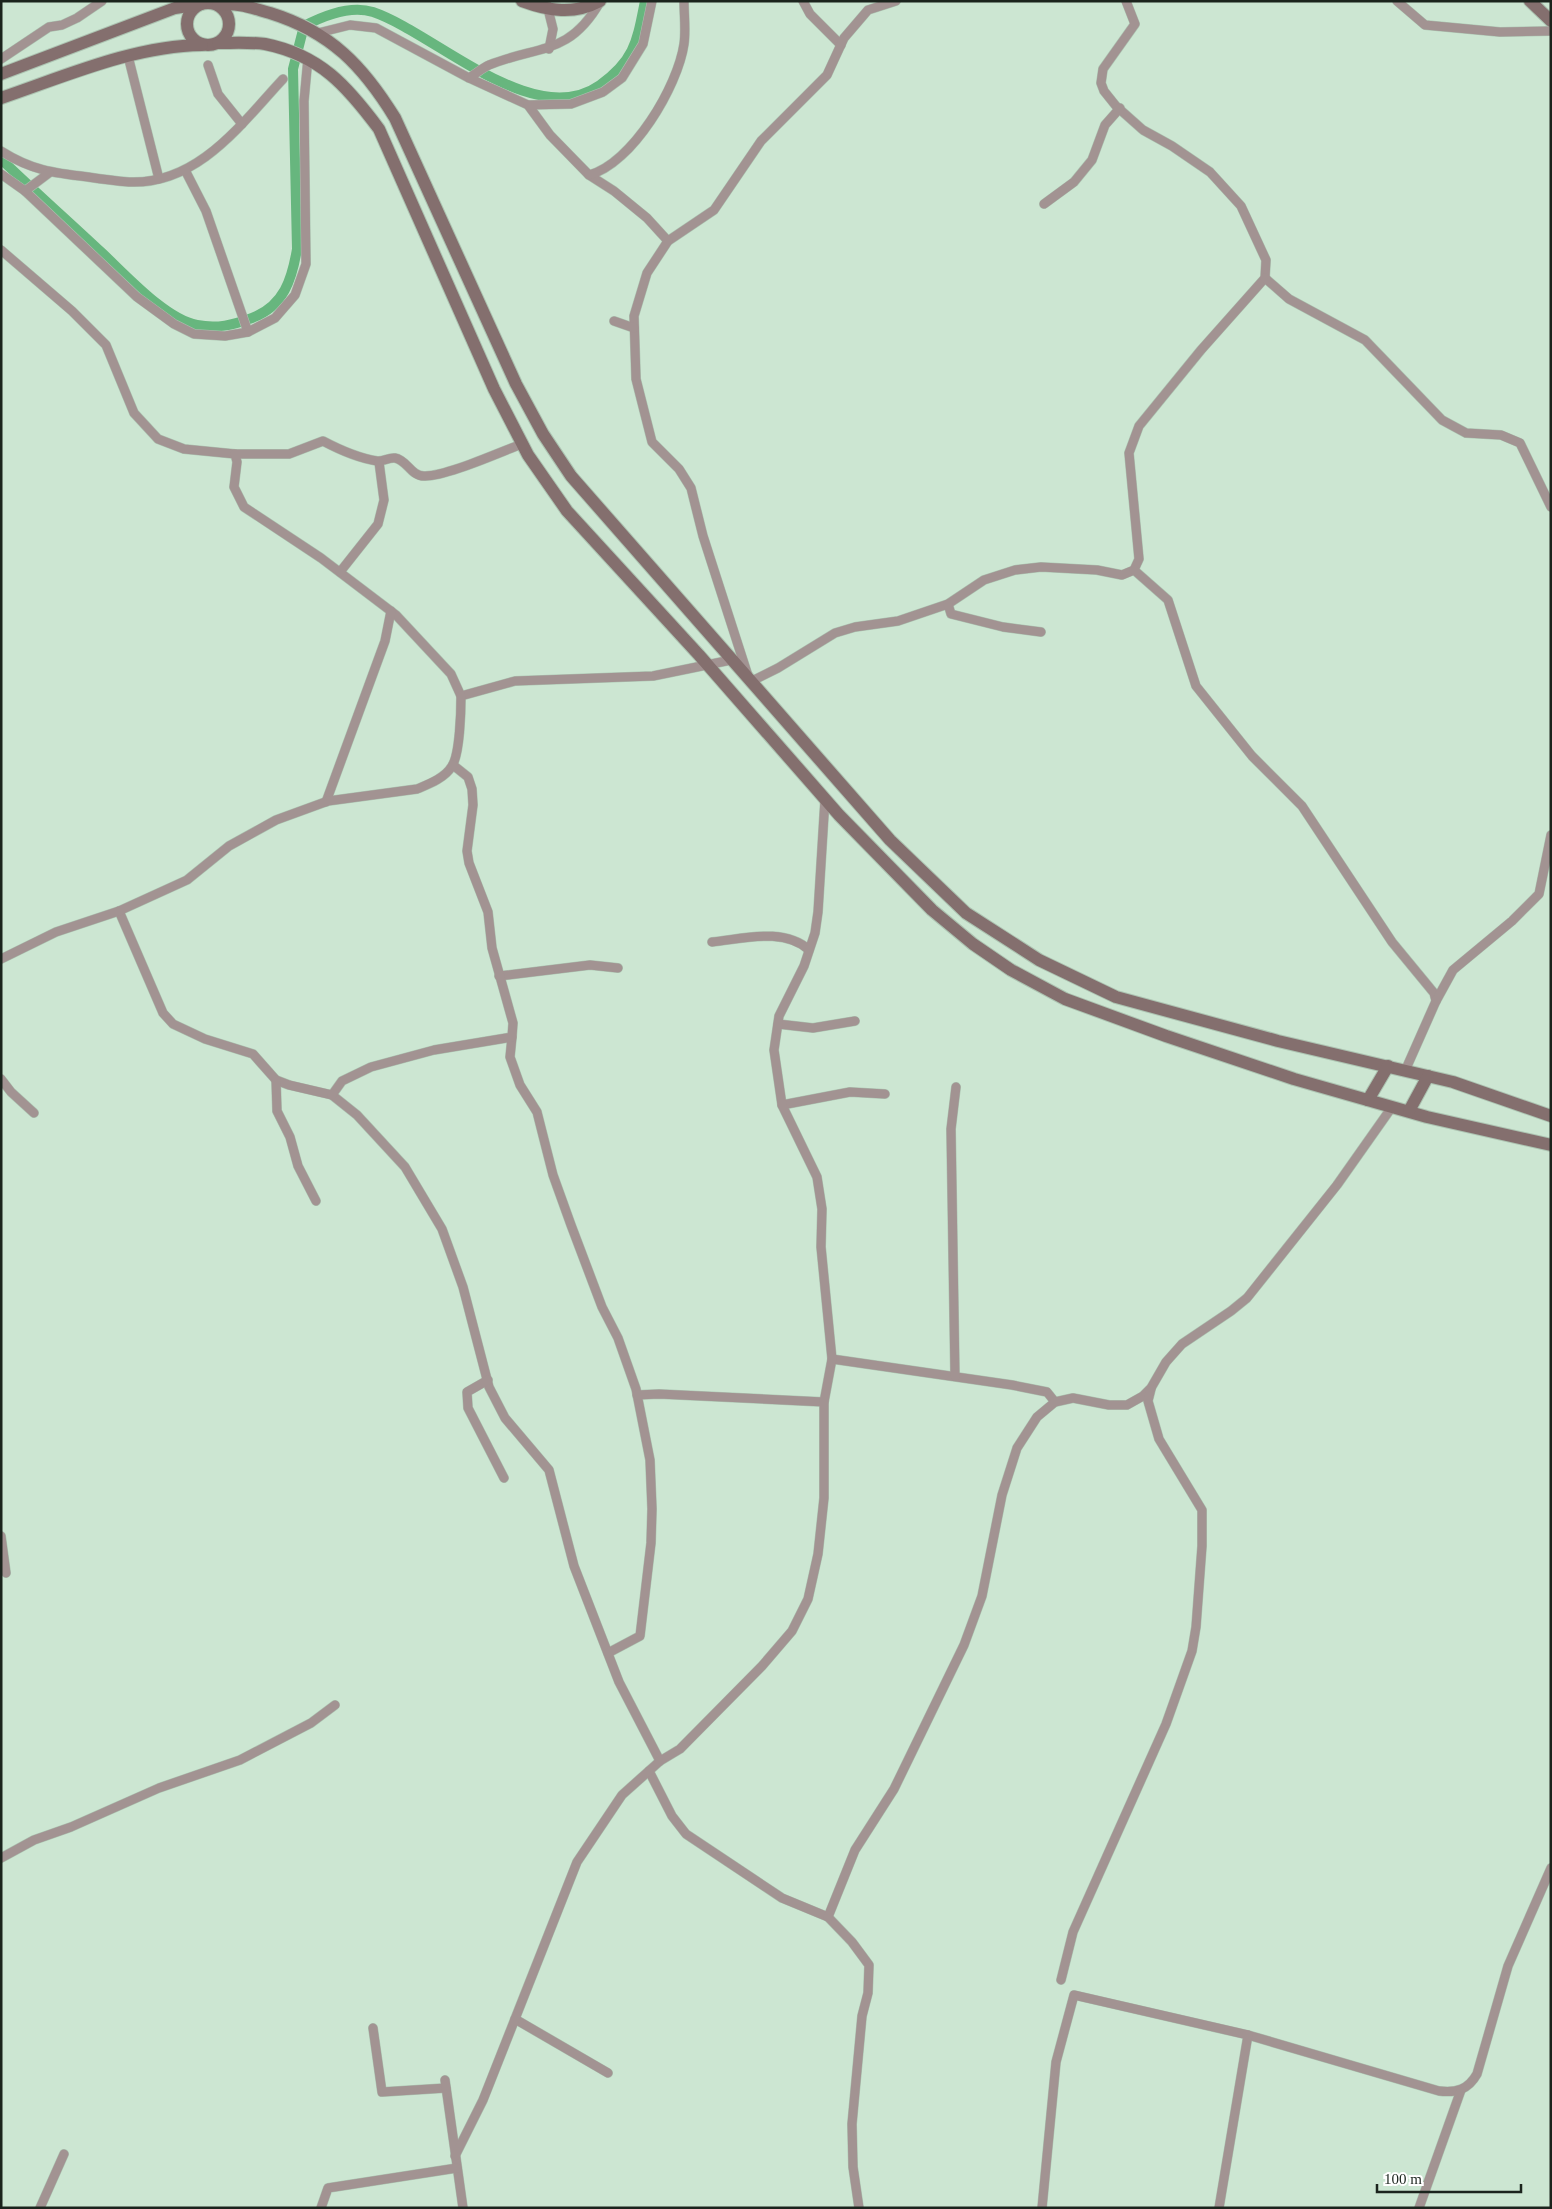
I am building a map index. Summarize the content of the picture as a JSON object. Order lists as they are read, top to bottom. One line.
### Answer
{"scale_bar":"100 m"}
